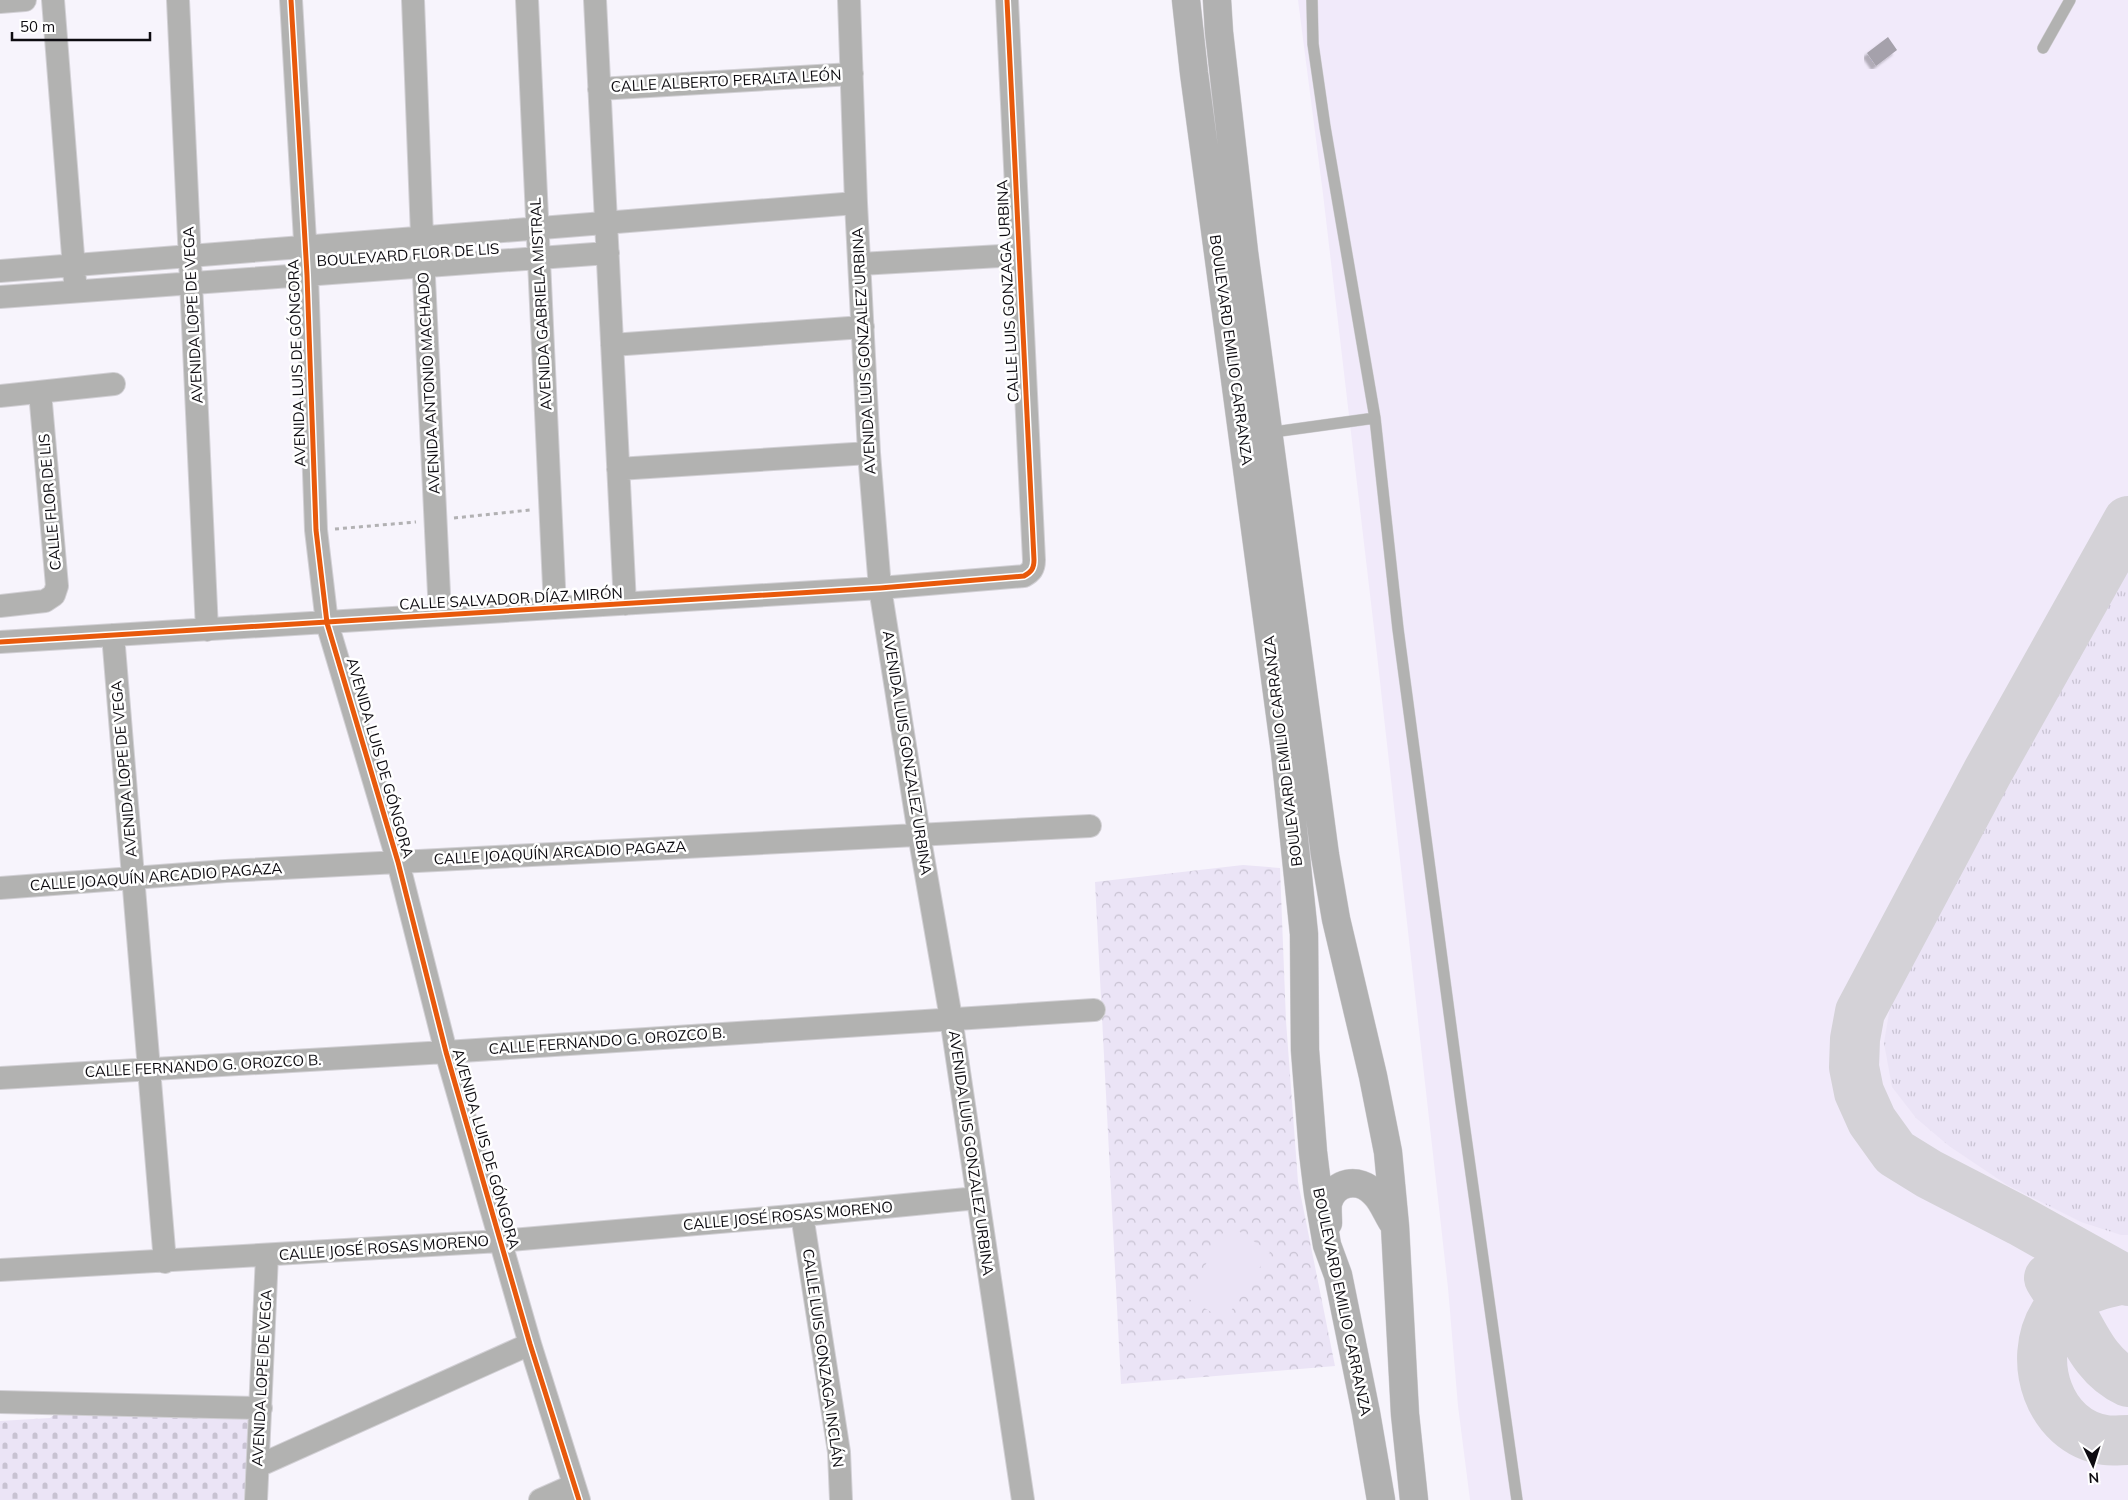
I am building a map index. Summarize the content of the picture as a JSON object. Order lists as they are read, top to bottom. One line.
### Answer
{"streets":{"street":["CALLE ALBERTO PERALTA LEÓN","BOULEVARD FLOR DE LIS","CALLE LUIS GONZAGA URBINA","AVENIDA GABRIELA MISTRAL","AVENIDA LOPE DE VEGA","BOULEVARD EMILIO CARRANZA","AVENIDA LUIS GONZALEZ URBINA","AVENIDA LUIS DE GÓNGORA","AVENIDA ANTONIO MACHADO","CALLE FLOR DE LIS","CALLE SALVADOR DÍAZ MIRÓN","CALLE JOAQUÍN ARCADIO PAGAZA","CALLE FERNANDO G. OROZCO B.","CALLE JOSÉ ROSAS MORENO","CALLE LUIS GONZAGA INCLÁN"]},"crossings":[["CALLE ALBERTO PERALTA LEÓN","AVENIDA LUIS GONZALEZ URBINA"],["BOULEVARD FLOR DE LIS","AVENIDA GABRIELA MISTRAL"],["BOULEVARD FLOR DE LIS","AVENIDA LOPE DE VEGA"],["BOULEVARD FLOR DE LIS","AVENIDA LUIS GONZALEZ URBINA"],["BOULEVARD FLOR DE LIS","AVENIDA LUIS DE GÓNGORA"],["BOULEVARD FLOR DE LIS","AVENIDA ANTONIO MACHADO"],["CALLE LUIS GONZAGA URBINA","CALLE SALVADOR DÍAZ MIRÓN"],["AVENIDA GABRIELA MISTRAL","CALLE SALVADOR DÍAZ MIRÓN"],["AVENIDA LOPE DE VEGA","CALLE SALVADOR DÍAZ MIRÓN"],["AVENIDA LOPE DE VEGA","CALLE JOAQUÍN ARCADIO PAGAZA"],["AVENIDA LOPE DE VEGA","CALLE FERNANDO G. OROZCO B."],["AVENIDA LOPE DE VEGA","CALLE JOSÉ ROSAS MORENO"],["AVENIDA LUIS GONZALEZ URBINA","CALLE SALVADOR DÍAZ MIRÓN"],["AVENIDA LUIS GONZALEZ URBINA","CALLE JOAQUÍN ARCADIO PAGAZA"],["AVENIDA LUIS GONZALEZ URBINA","CALLE FERNANDO G. OROZCO B."],["AVENIDA LUIS GONZALEZ URBINA","CALLE JOSÉ ROSAS MORENO"],["AVENIDA LUIS DE GÓNGORA","CALLE SALVADOR DÍAZ MIRÓN"],["AVENIDA LUIS DE GÓNGORA","CALLE JOAQUÍN ARCADIO PAGAZA"],["AVENIDA LUIS DE GÓNGORA","CALLE FERNANDO G. OROZCO B."],["AVENIDA LUIS DE GÓNGORA","CALLE JOSÉ ROSAS MORENO"],["AVENIDA ANTONIO MACHADO","CALLE SALVADOR DÍAZ MIRÓN"],["CALLE JOSÉ ROSAS MORENO","CALLE LUIS GONZAGA INCLÁN"]],"scale_bar":"50 m","north":"bottom"}
